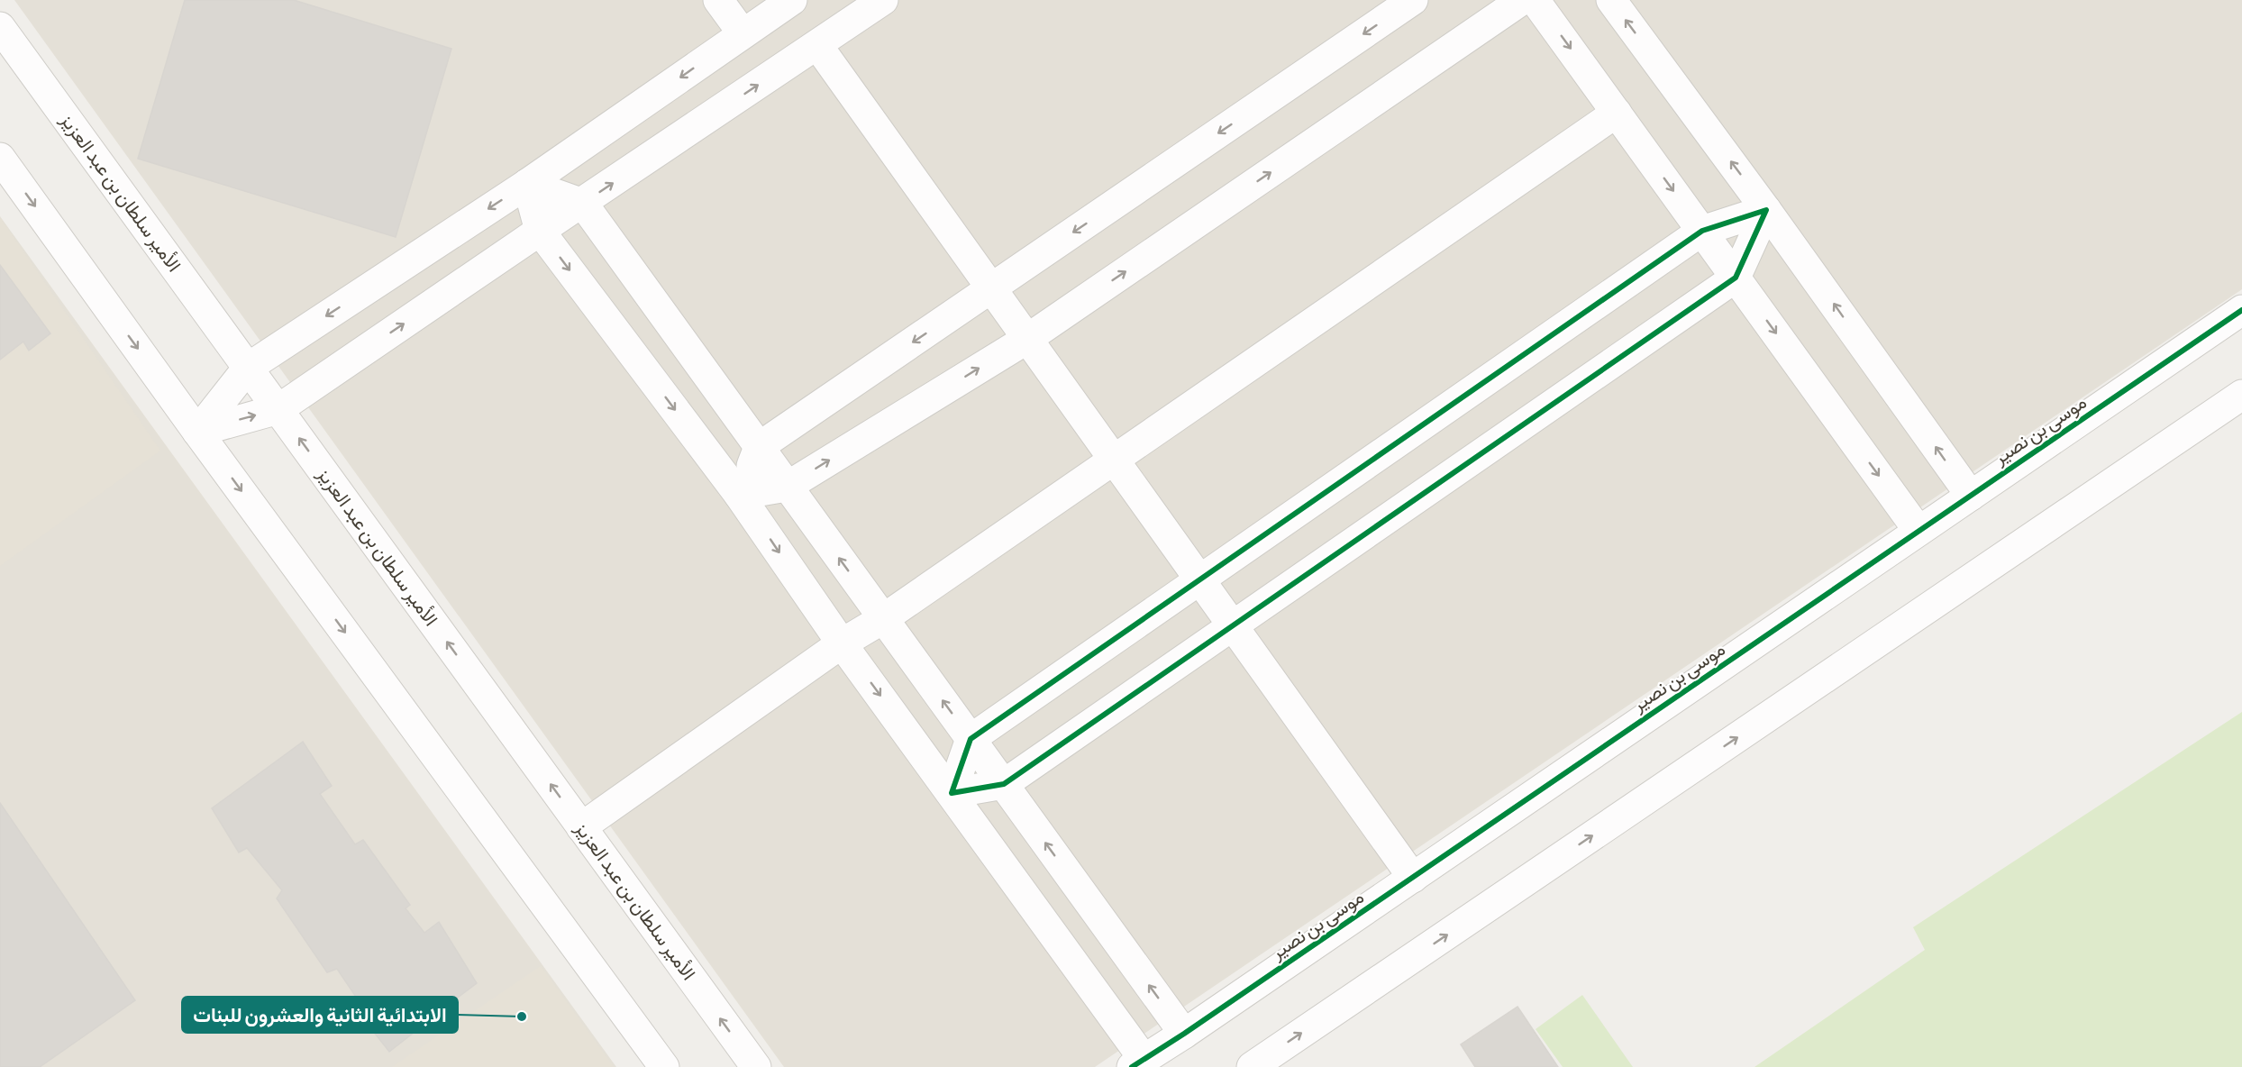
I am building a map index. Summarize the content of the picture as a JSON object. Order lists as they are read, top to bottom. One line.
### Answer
{"streets":{"street":["الأمير سلطان بن عبد العزيز","موسى بن نصير"]},"places":["الابتدائية الثانية والعشرون للبنات"]}
